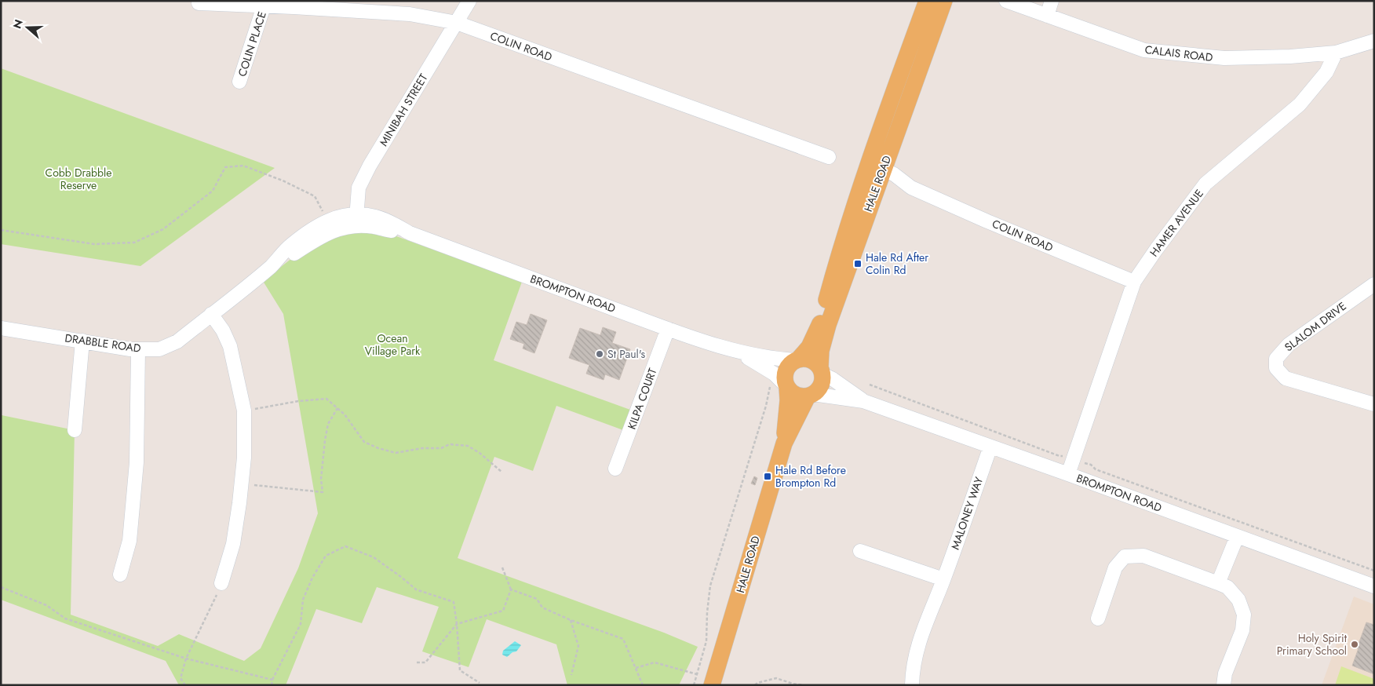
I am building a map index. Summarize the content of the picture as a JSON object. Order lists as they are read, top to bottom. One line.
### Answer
{"streets":{"main road":["HALE ROAD"],"street":["COLIN PLACE","COLIN ROAD","CALAIS ROAD","MINIBAH STREET","HAMER AVENUE","BROMPTON ROAD","SLALOM DRIVE","DRABBLE ROAD","KILPA COURT","MALONEY WAY"]},"crossings":[["COLIN PLACE","COLIN ROAD"],["COLIN ROAD","MINIBAH STREET"],["COLIN ROAD","HALE ROAD"],["COLIN ROAD","HAMER AVENUE"],["CALAIS ROAD","HAMER AVENUE"],["MINIBAH STREET","BROMPTON ROAD"],["MINIBAH STREET","DRABBLE ROAD"],["HALE ROAD","BROMPTON ROAD"],["HAMER AVENUE","BROMPTON ROAD"],["BROMPTON ROAD","DRABBLE ROAD"],["BROMPTON ROAD","KILPA COURT"],["BROMPTON ROAD","MALONEY WAY"]],"parks":["Cobb Drabble Reserve","Ocean Village Park"],"places":{"transit":["Hale Rd After Colin Rd","Hale Rd Before Brompton Rd"],"other":["St Paul's","Holy Spirit Primary School"]},"north":"left"}
